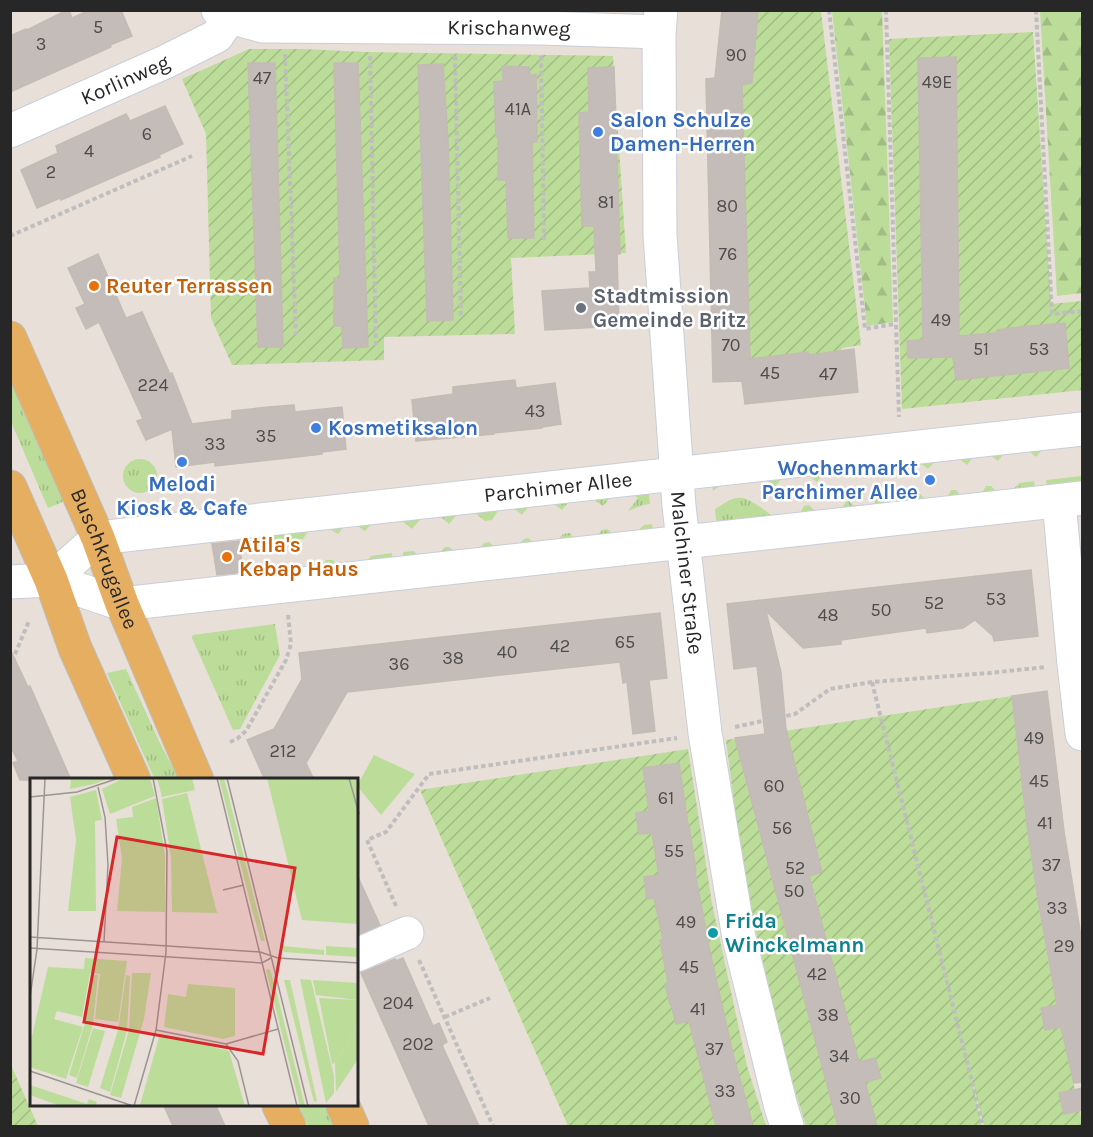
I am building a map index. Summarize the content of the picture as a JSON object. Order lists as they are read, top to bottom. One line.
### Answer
{"streets":{"main road":["Buschkrugallee"],"street":["Krischanweg","Korlinweg","Parchimer Allee","Malchiner Straße"]},"crossings":[["Krischanweg","Korlinweg"],["Krischanweg","Malchiner Straße"],["Parchimer Allee","Buschkrugallee"],["Parchimer Allee","Malchiner Straße"]],"places":["Salon Schulze Damen-Herren","Reuter Terrassen","Stadtmission Gemeinde Britz","Kosmetiksalon","Melodi Kiosk & Cafe","Wochenmarkt Parchimer Allee","Atila's Kebap Haus","Frida Winckelmann"],"house_numbers":["5","3","90","47","49E","41A","6","4","2","81","80","76","49","70","51","53","45","47","224","43","35","33","53","52","50","48","65","42","40","38","36","49","212","45","60","61","41","56","55","37","52","50","33","49","29","45","42","204","41","38","202","37","34","33","30"]}
